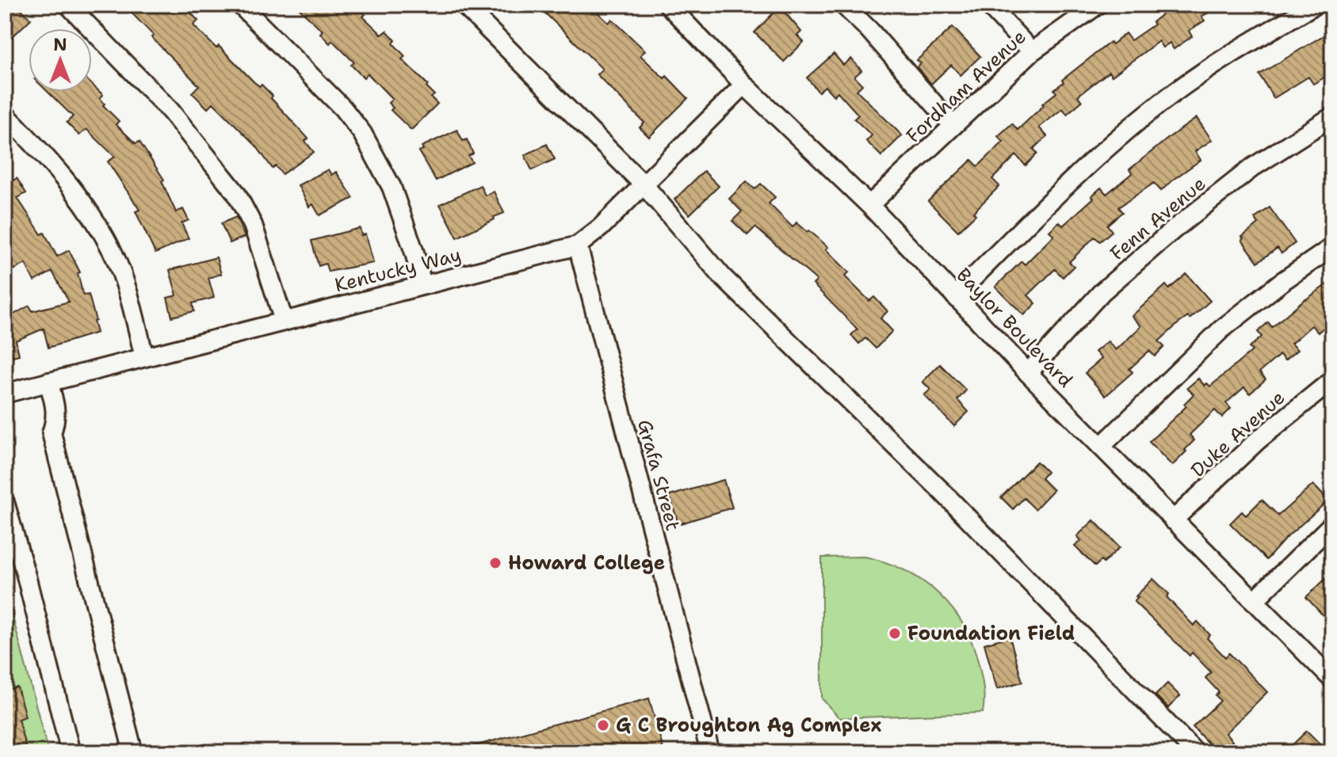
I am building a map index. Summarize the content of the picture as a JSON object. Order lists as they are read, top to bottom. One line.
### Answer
{"streets":{"street":["Fordham Avenue","Fenn Avenue","Kentucky Way","Baylor Boulevard","Duke Avenue","Grafa Street"]},"crossings":[["Fordham Avenue","Baylor Boulevard"],["Fenn Avenue","Baylor Boulevard"],["Kentucky Way","Baylor Boulevard"],["Kentucky Way","Grafa Street"],["Baylor Boulevard","Duke Avenue"]],"places":["Howard College","Foundation Field","G C Broughton Ag Complex"],"north":"top"}
